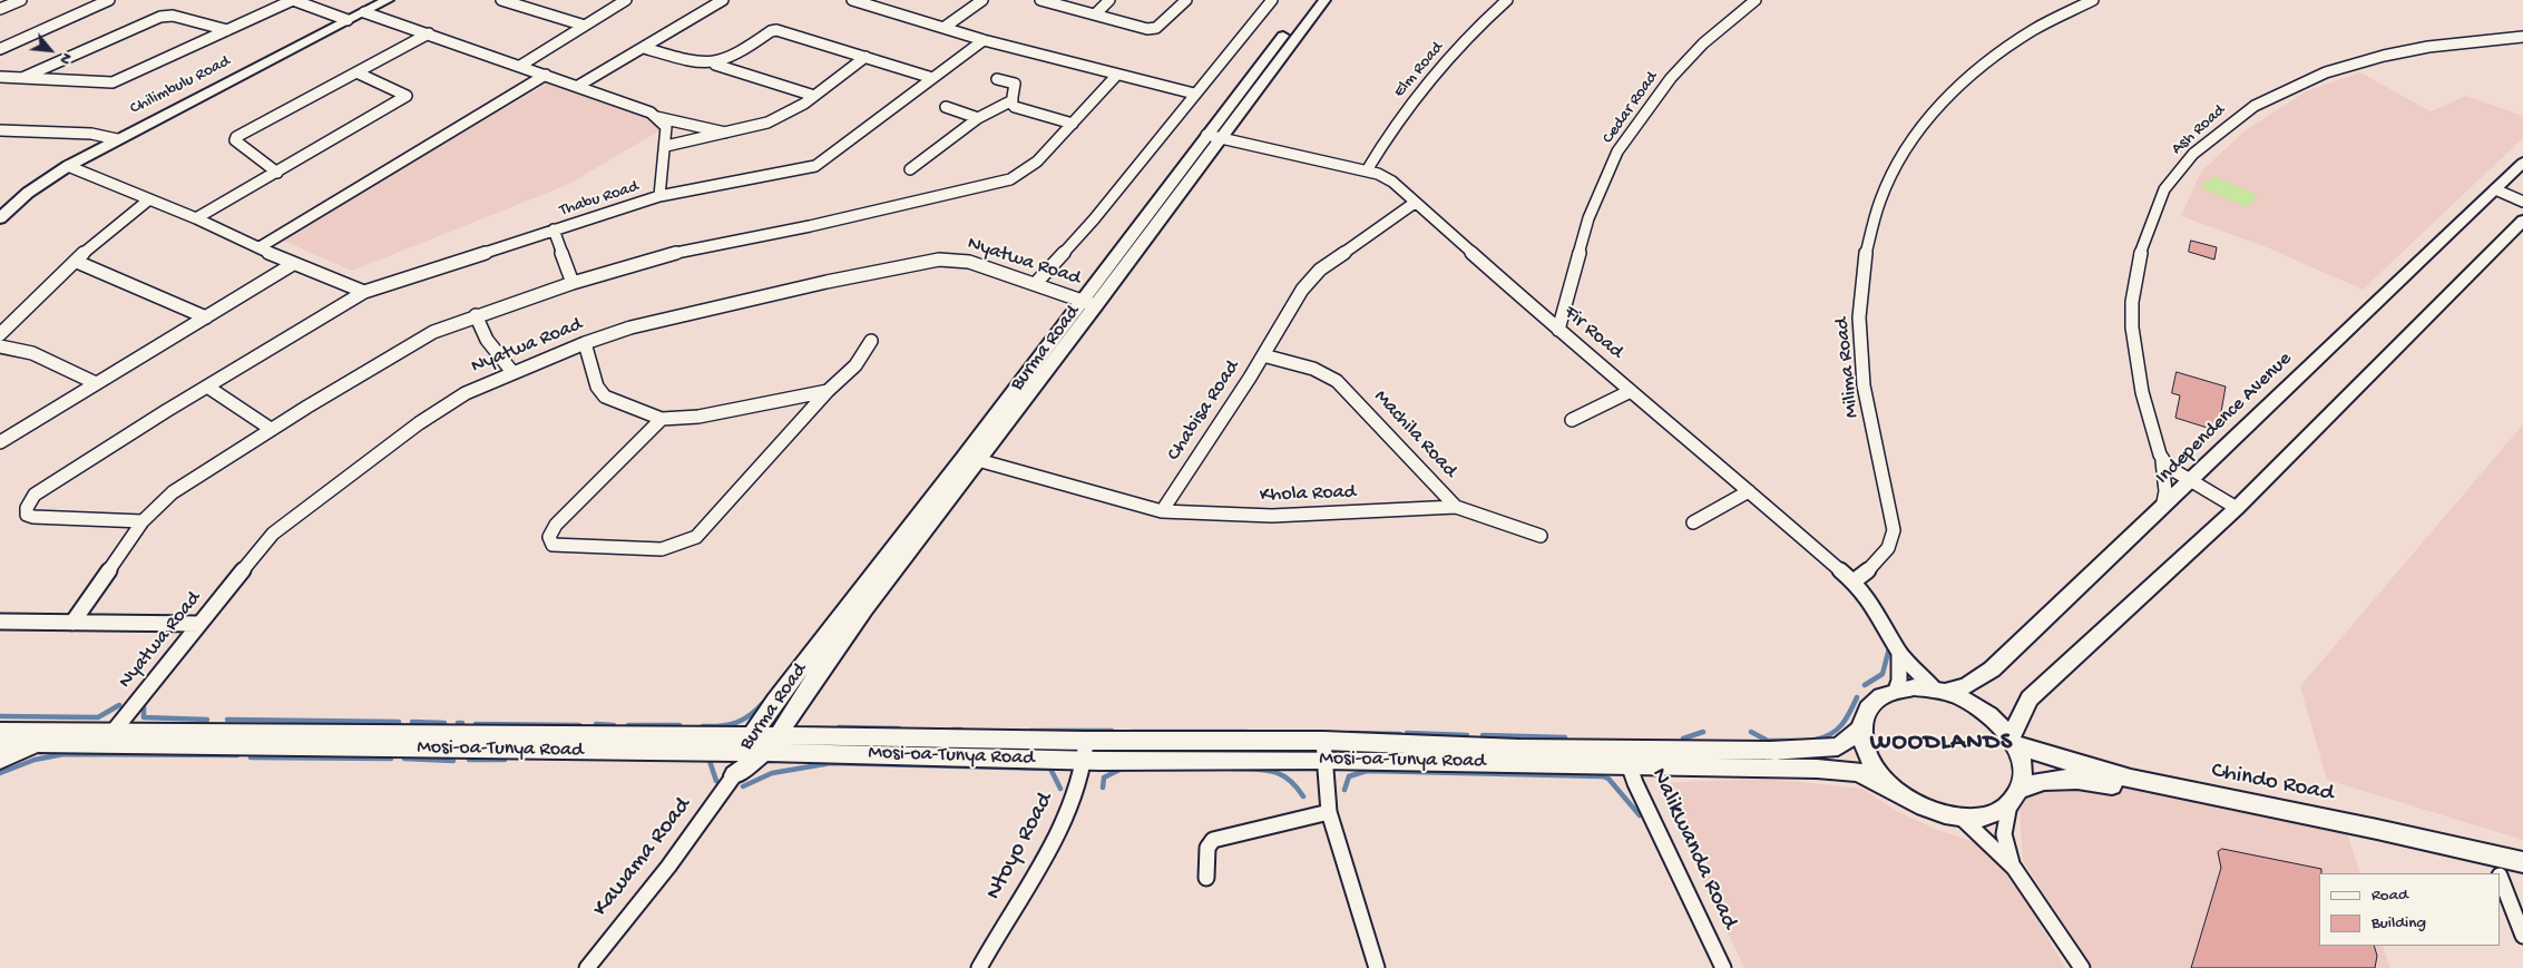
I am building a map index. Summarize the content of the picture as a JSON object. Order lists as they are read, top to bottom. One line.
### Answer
{"streets":{"main road":["Chilimbulu Road","Burma Road","Independence Avenue","Mosi-oa-Tunya Road","Chindo Road"],"street":["Elm Road","Cedar Road","Ash Road","Thabu Road","Nyatwa Road","Fir Road","Milima Road","Chabisa Road","Machila Road","Khola Road","Ntoyo Road","Nalikwanda Road","Kawama Road"]},"crossings":[["Elm Road","Fir Road"],["Cedar Road","Fir Road"],["Ash Road","Independence Avenue"],["Nyatwa Road","Burma Road"],["Nyatwa Road","Mosi-oa-Tunya Road"],["Fir Road","Burma Road"],["Fir Road","Milima Road"],["Fir Road","Chabisa Road"],["Fir Road","Independence Avenue"],["Fir Road","Mosi-oa-Tunya Road"],["Fir Road","Chindo Road"],["Burma Road","Mosi-oa-Tunya Road"],["Burma Road","Kawama Road"],["Chabisa Road","Machila Road"],["Chabisa Road","Khola Road"],["Independence Avenue","Mosi-oa-Tunya Road"],["Independence Avenue","Chindo Road"],["Machila Road","Khola Road"],["Mosi-oa-Tunya Road","Chindo Road"],["Mosi-oa-Tunya Road","Ntoyo Road"],["Mosi-oa-Tunya Road","Nalikwanda Road"]],"districts":["WOODLANDS"],"legend":["Road","Building"],"north":"bottom right"}
